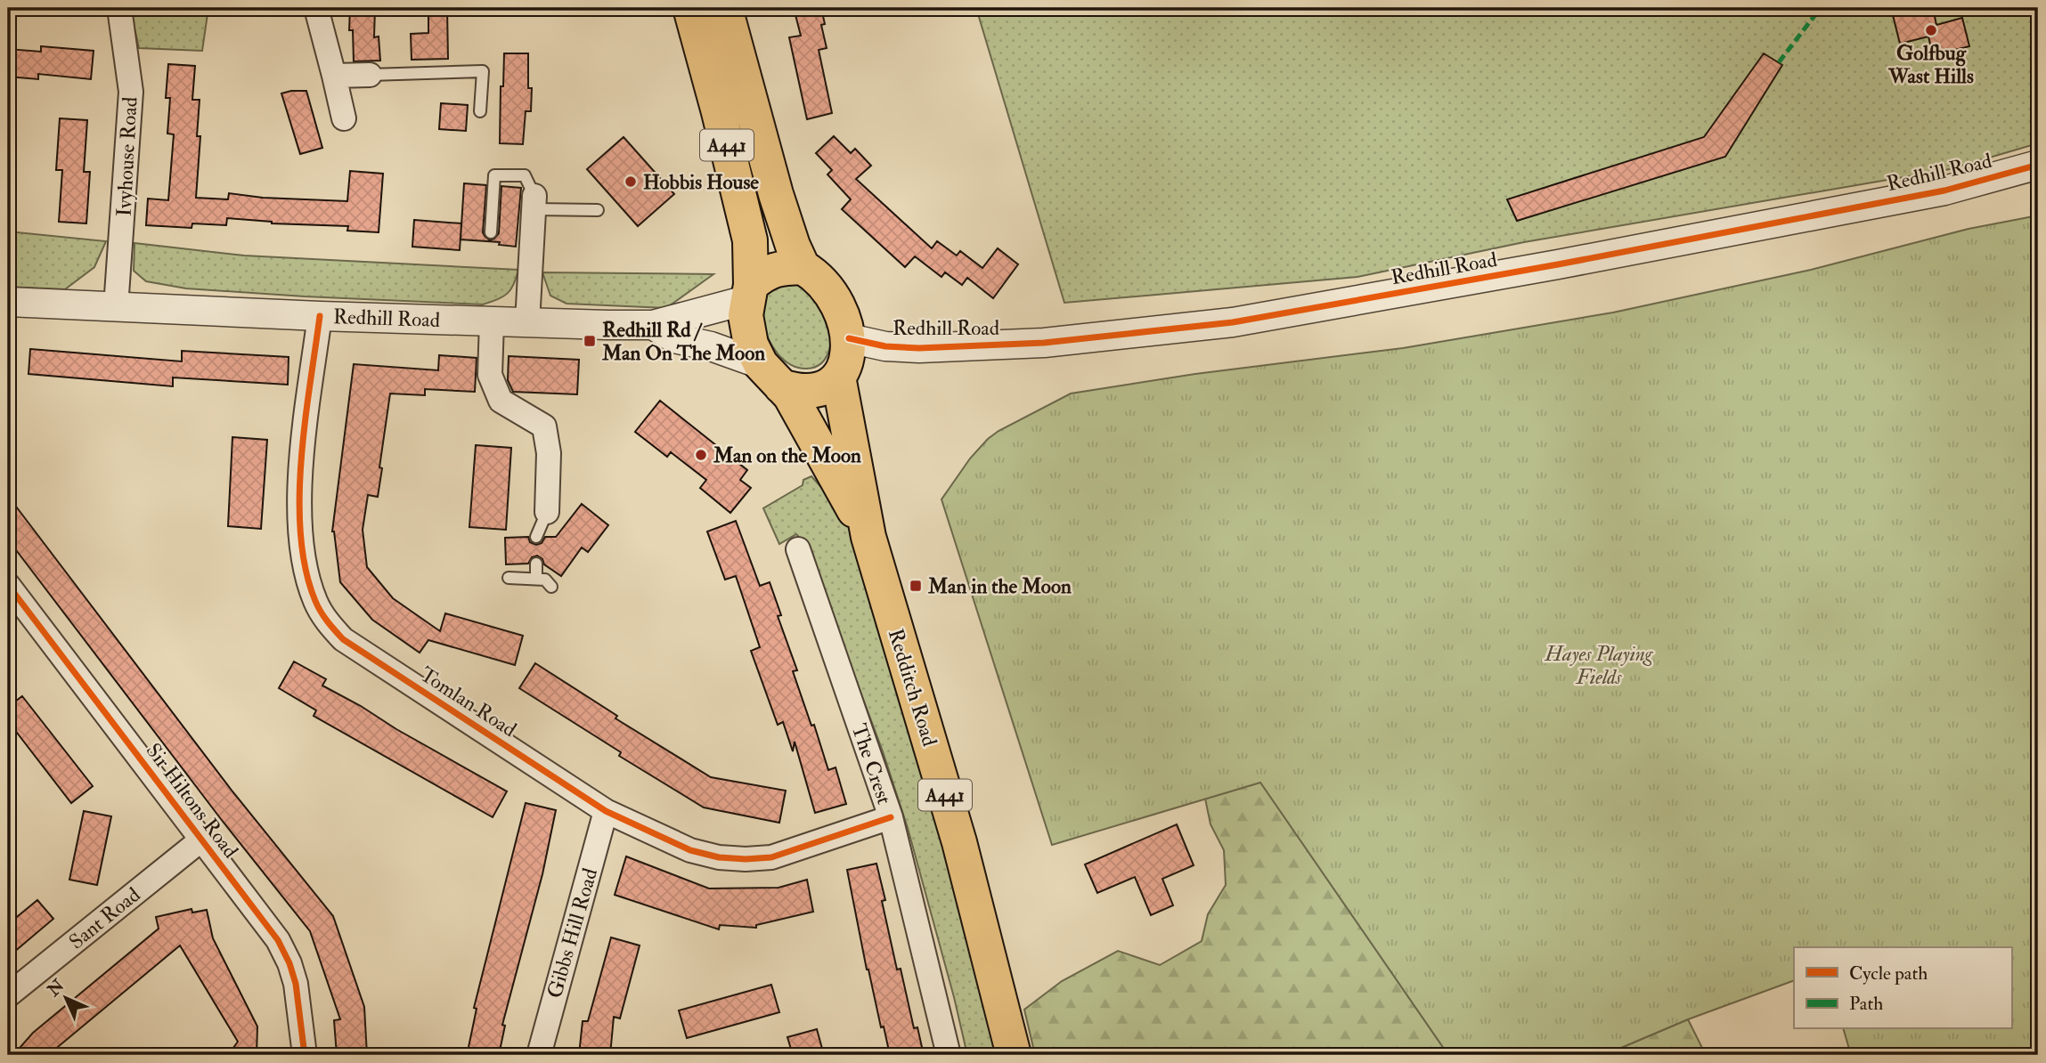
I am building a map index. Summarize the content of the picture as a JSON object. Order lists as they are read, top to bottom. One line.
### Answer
{"streets":{"highway":["A441","Redditch Road"],"street":["Ivyhouse Road","Redhill Road","Tomlan Road","The Crest","Sir Hiltons Road","Sant Road","Gibbs Hill Road"]},"crossings":[["A441","Redhill Road"],["A441","Redditch Road"],["Ivyhouse Road","Redhill Road"],["Redhill Road","Redditch Road"],["Redhill Road","Tomlan Road"],["Tomlan Road","The Crest"],["Tomlan Road","Gibbs Hill Road"],["Sir Hiltons Road","Sant Road"]],"parks":["Hayes Playing Fields"],"places":{"other":["Golfbug Wast Hills","Hobbis House","Man on the Moon"],"transit":["Redhill Rd / Man On The Moon","Man in the Moon"]},"legend":["Cycle path","Path"],"north":"top left"}
